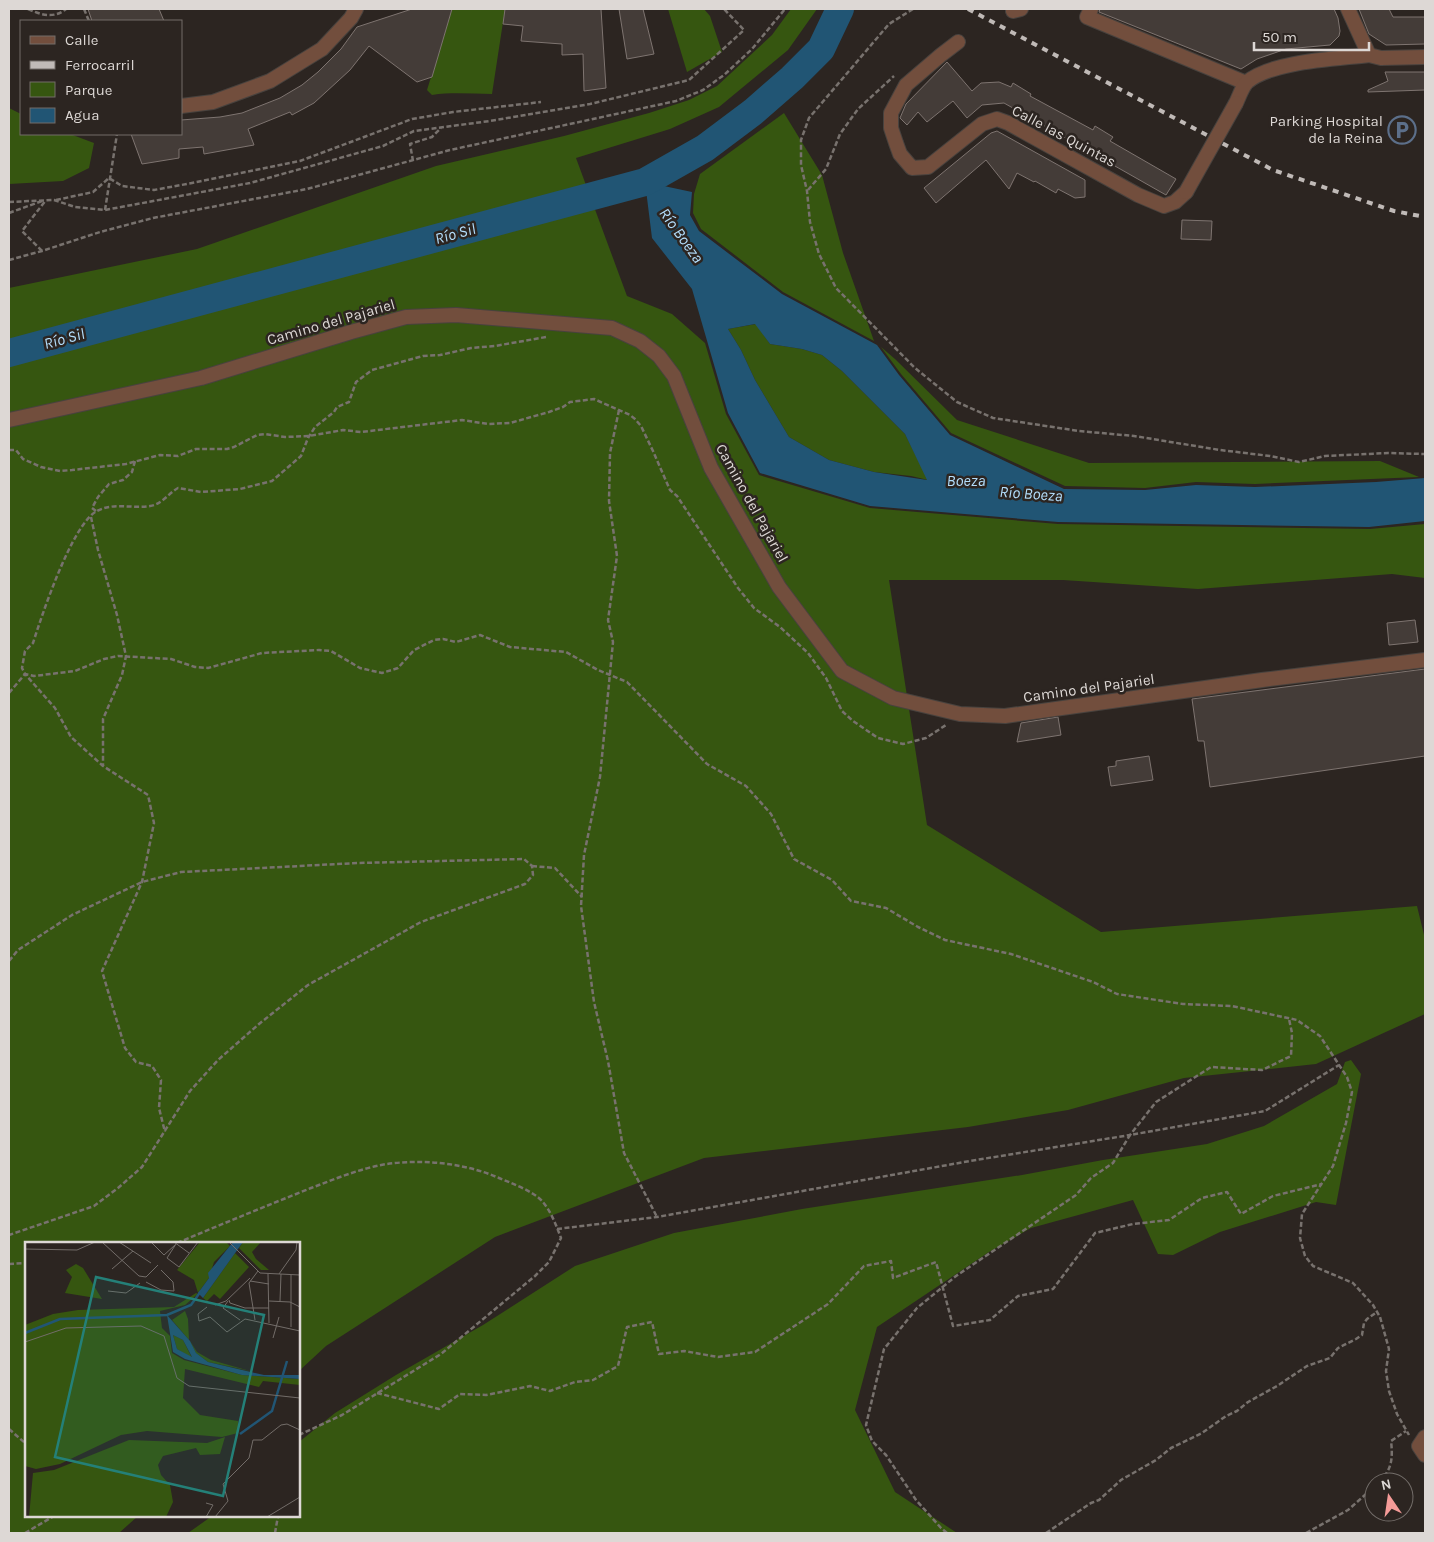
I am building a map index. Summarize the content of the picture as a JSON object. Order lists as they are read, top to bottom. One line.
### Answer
{"streets":{"street":["Calle las Quintas","Camino del Pajariel"]},"water":["Río Sil","Río Boeza","Boeza"],"places":{"parking":["Parking Hospital de la Reina"]},"legend":["Calle","Ferrocarril","Parque","Agua"],"scale_bar":"50 m","north":"top"}
